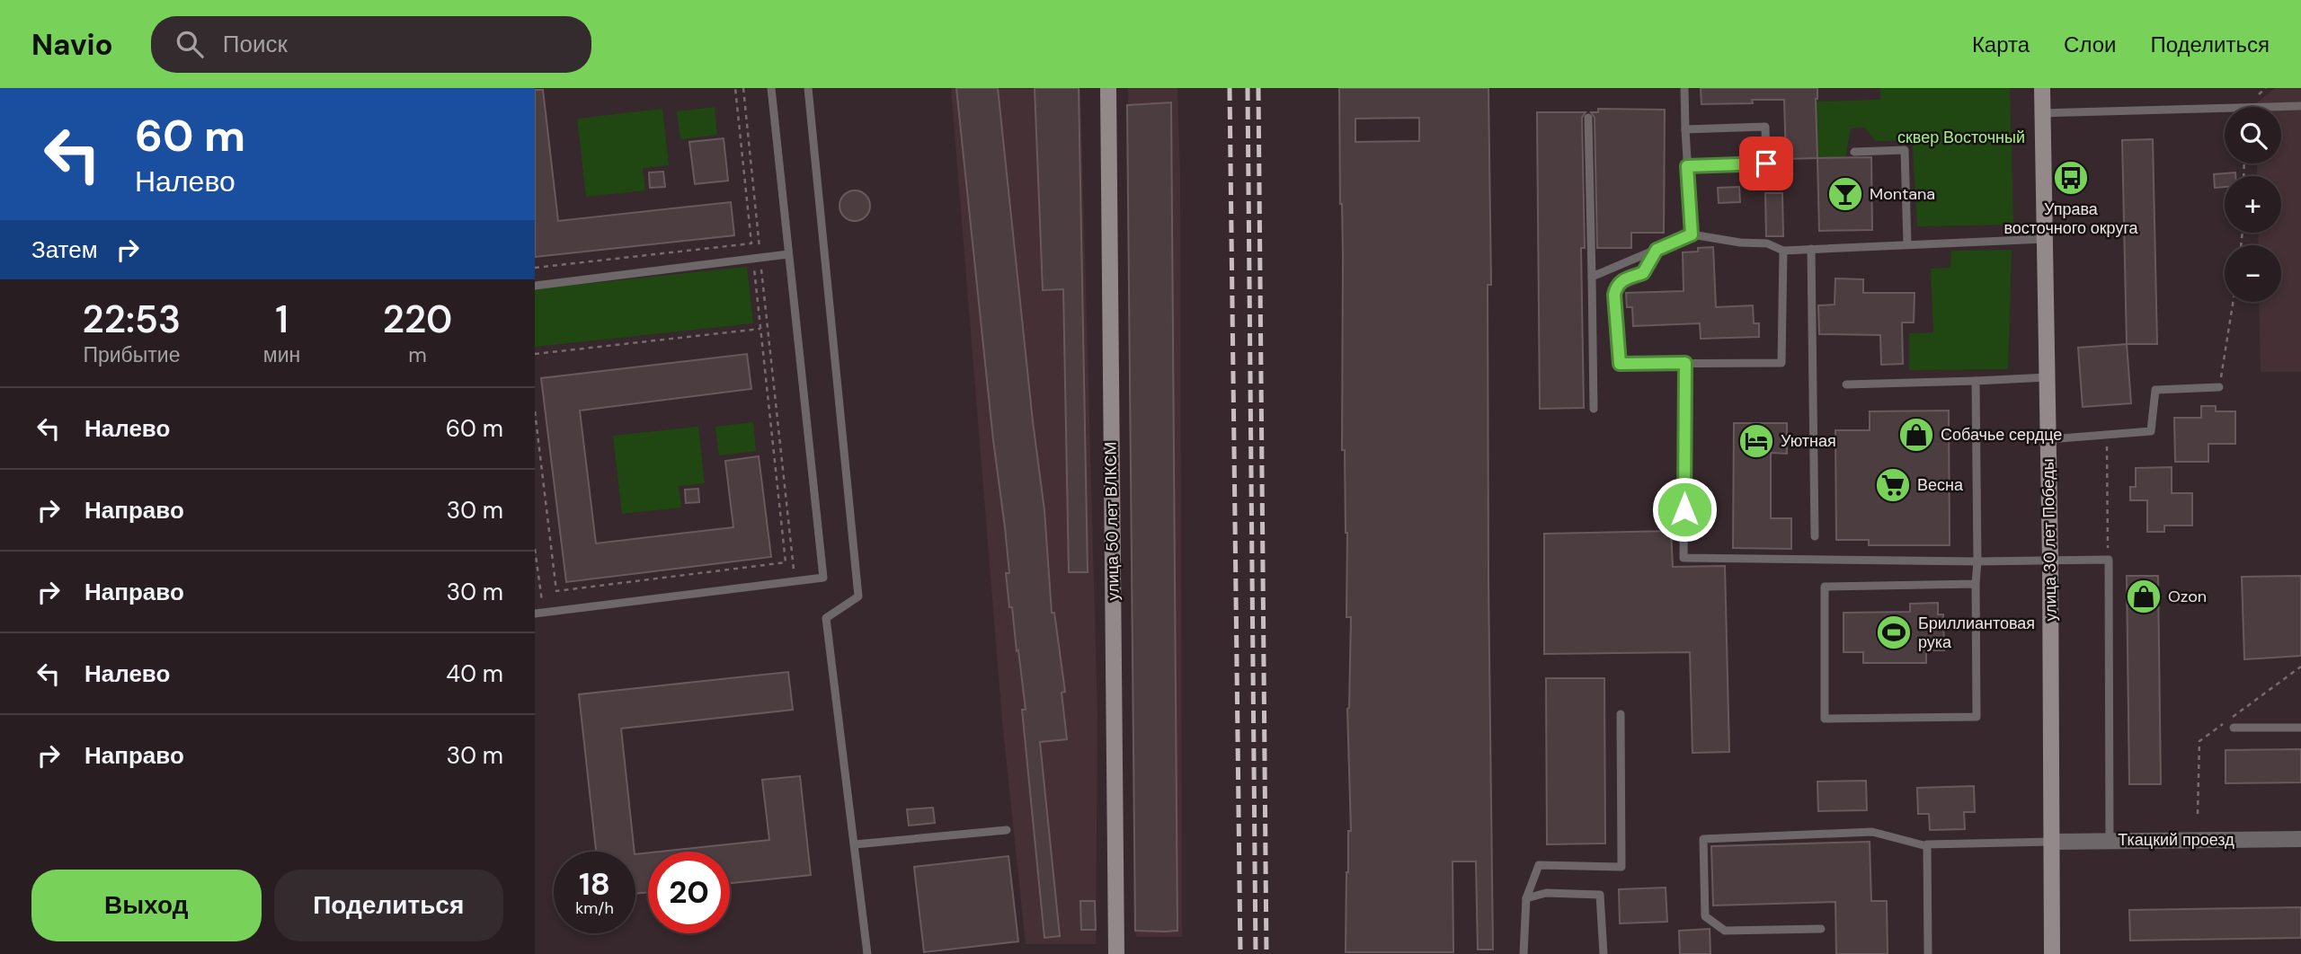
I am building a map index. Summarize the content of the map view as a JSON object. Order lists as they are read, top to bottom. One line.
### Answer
{"streets":{"street":["улица 50 лет ВЛКСМ","улица 30 лет Победы","Ткацкий проезд"]},"crossings":[["улица 30 лет Победы","Ткацкий проезд"]],"parks":["сквер Восточный"],"places":{"bus stop":["Управа восточного округа"],"bar":["Montana"],"shop":["Собачье сердце","Ozon"],"hotel":["Уютная"],"supermarket":["Весна"],"sports":["Бриллиантовая рука"]},"page":{"header":"Navio","search":"Поиск","nav":["Карта","Слои","Поделиться"],"turn":["60 m","Налево"],"map_buttons":["+","−"],"then":"Затем","eta":["22:53","Прибытие","1","мин","220","m"],"list":[{"name":"Налево","value":"60 m"},{"name":"Направо","value":"30 m"},{"name":"Направо","value":"30 m"},{"name":"Налево","value":"40 m"},{"name":"Направо","value":"30 m"}],"speed":"18 km/h","limit":"20","buttons":["Выход","Поделиться"]}}
